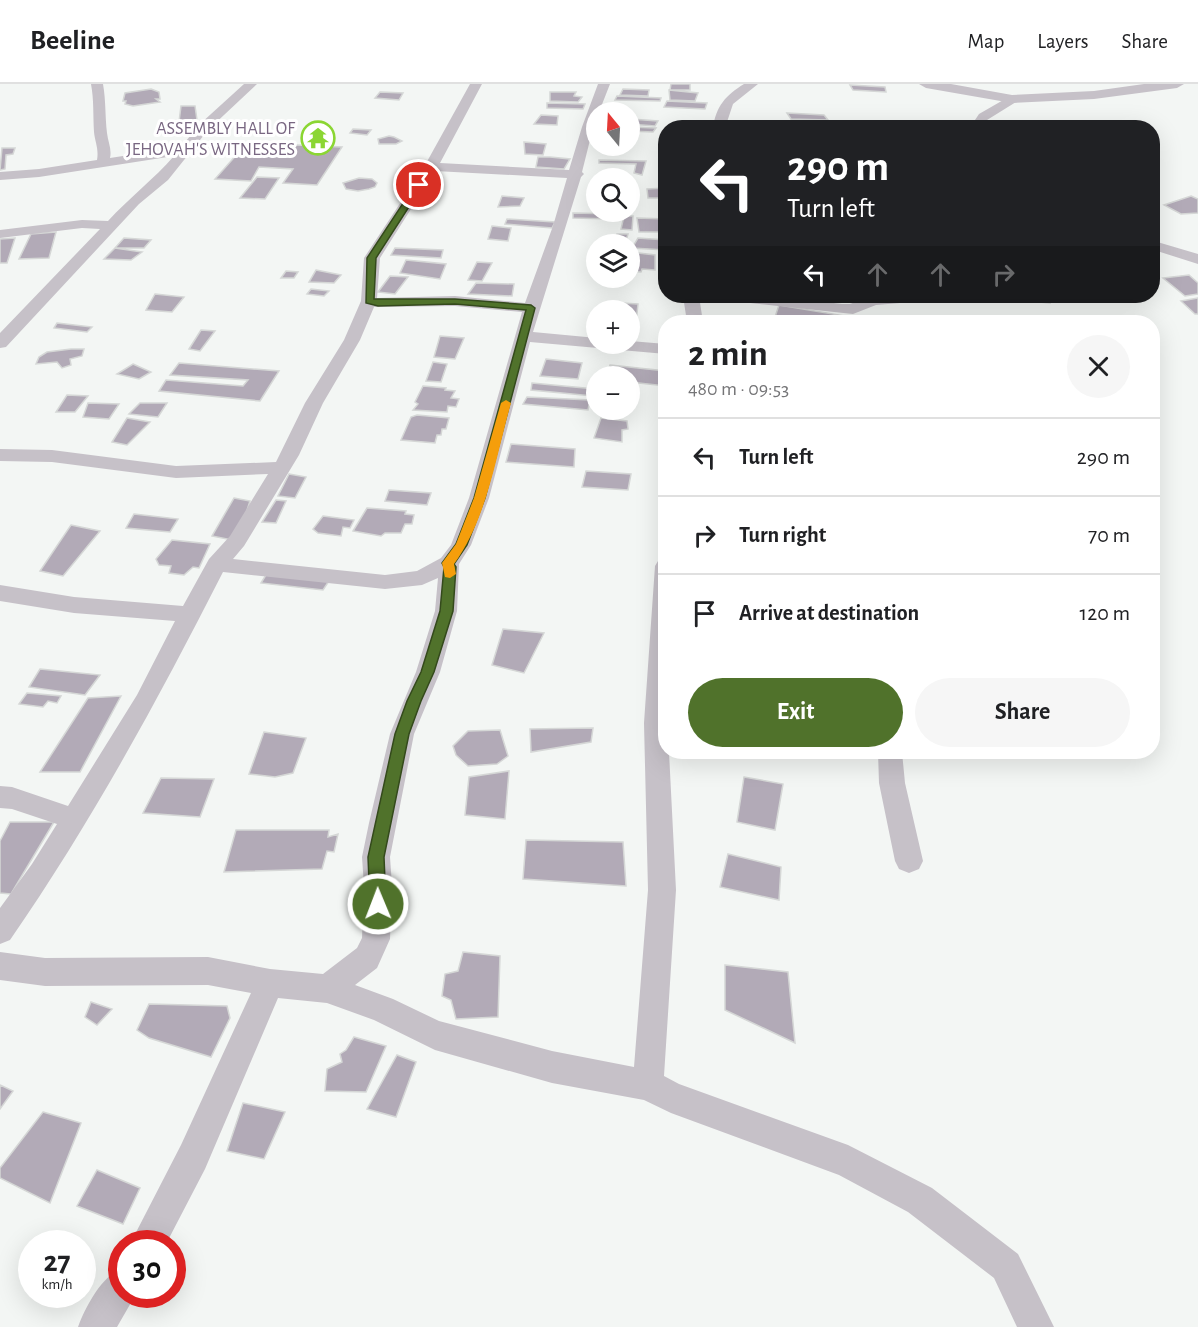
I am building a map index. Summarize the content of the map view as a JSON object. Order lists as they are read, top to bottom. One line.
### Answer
{"places":{"temple":["ASSEMBLY HALL OF JEHOVAH'S WITNESSES"]},"north":"top","page":{"header":"Beeline","nav":["Map","Layers","Share"],"map_buttons":["+","−"],"turn":["290 m","Turn left"],"heading":["2 min","480 m · 09:53"],"list":[{"name":"Turn left","value":"290 m"},{"name":"Turn right","value":"70 m"},{"name":"Arrive at destination","value":"120 m"}],"buttons":["Exit","Share"],"speed":"27 km/h","limit":"30"}}
